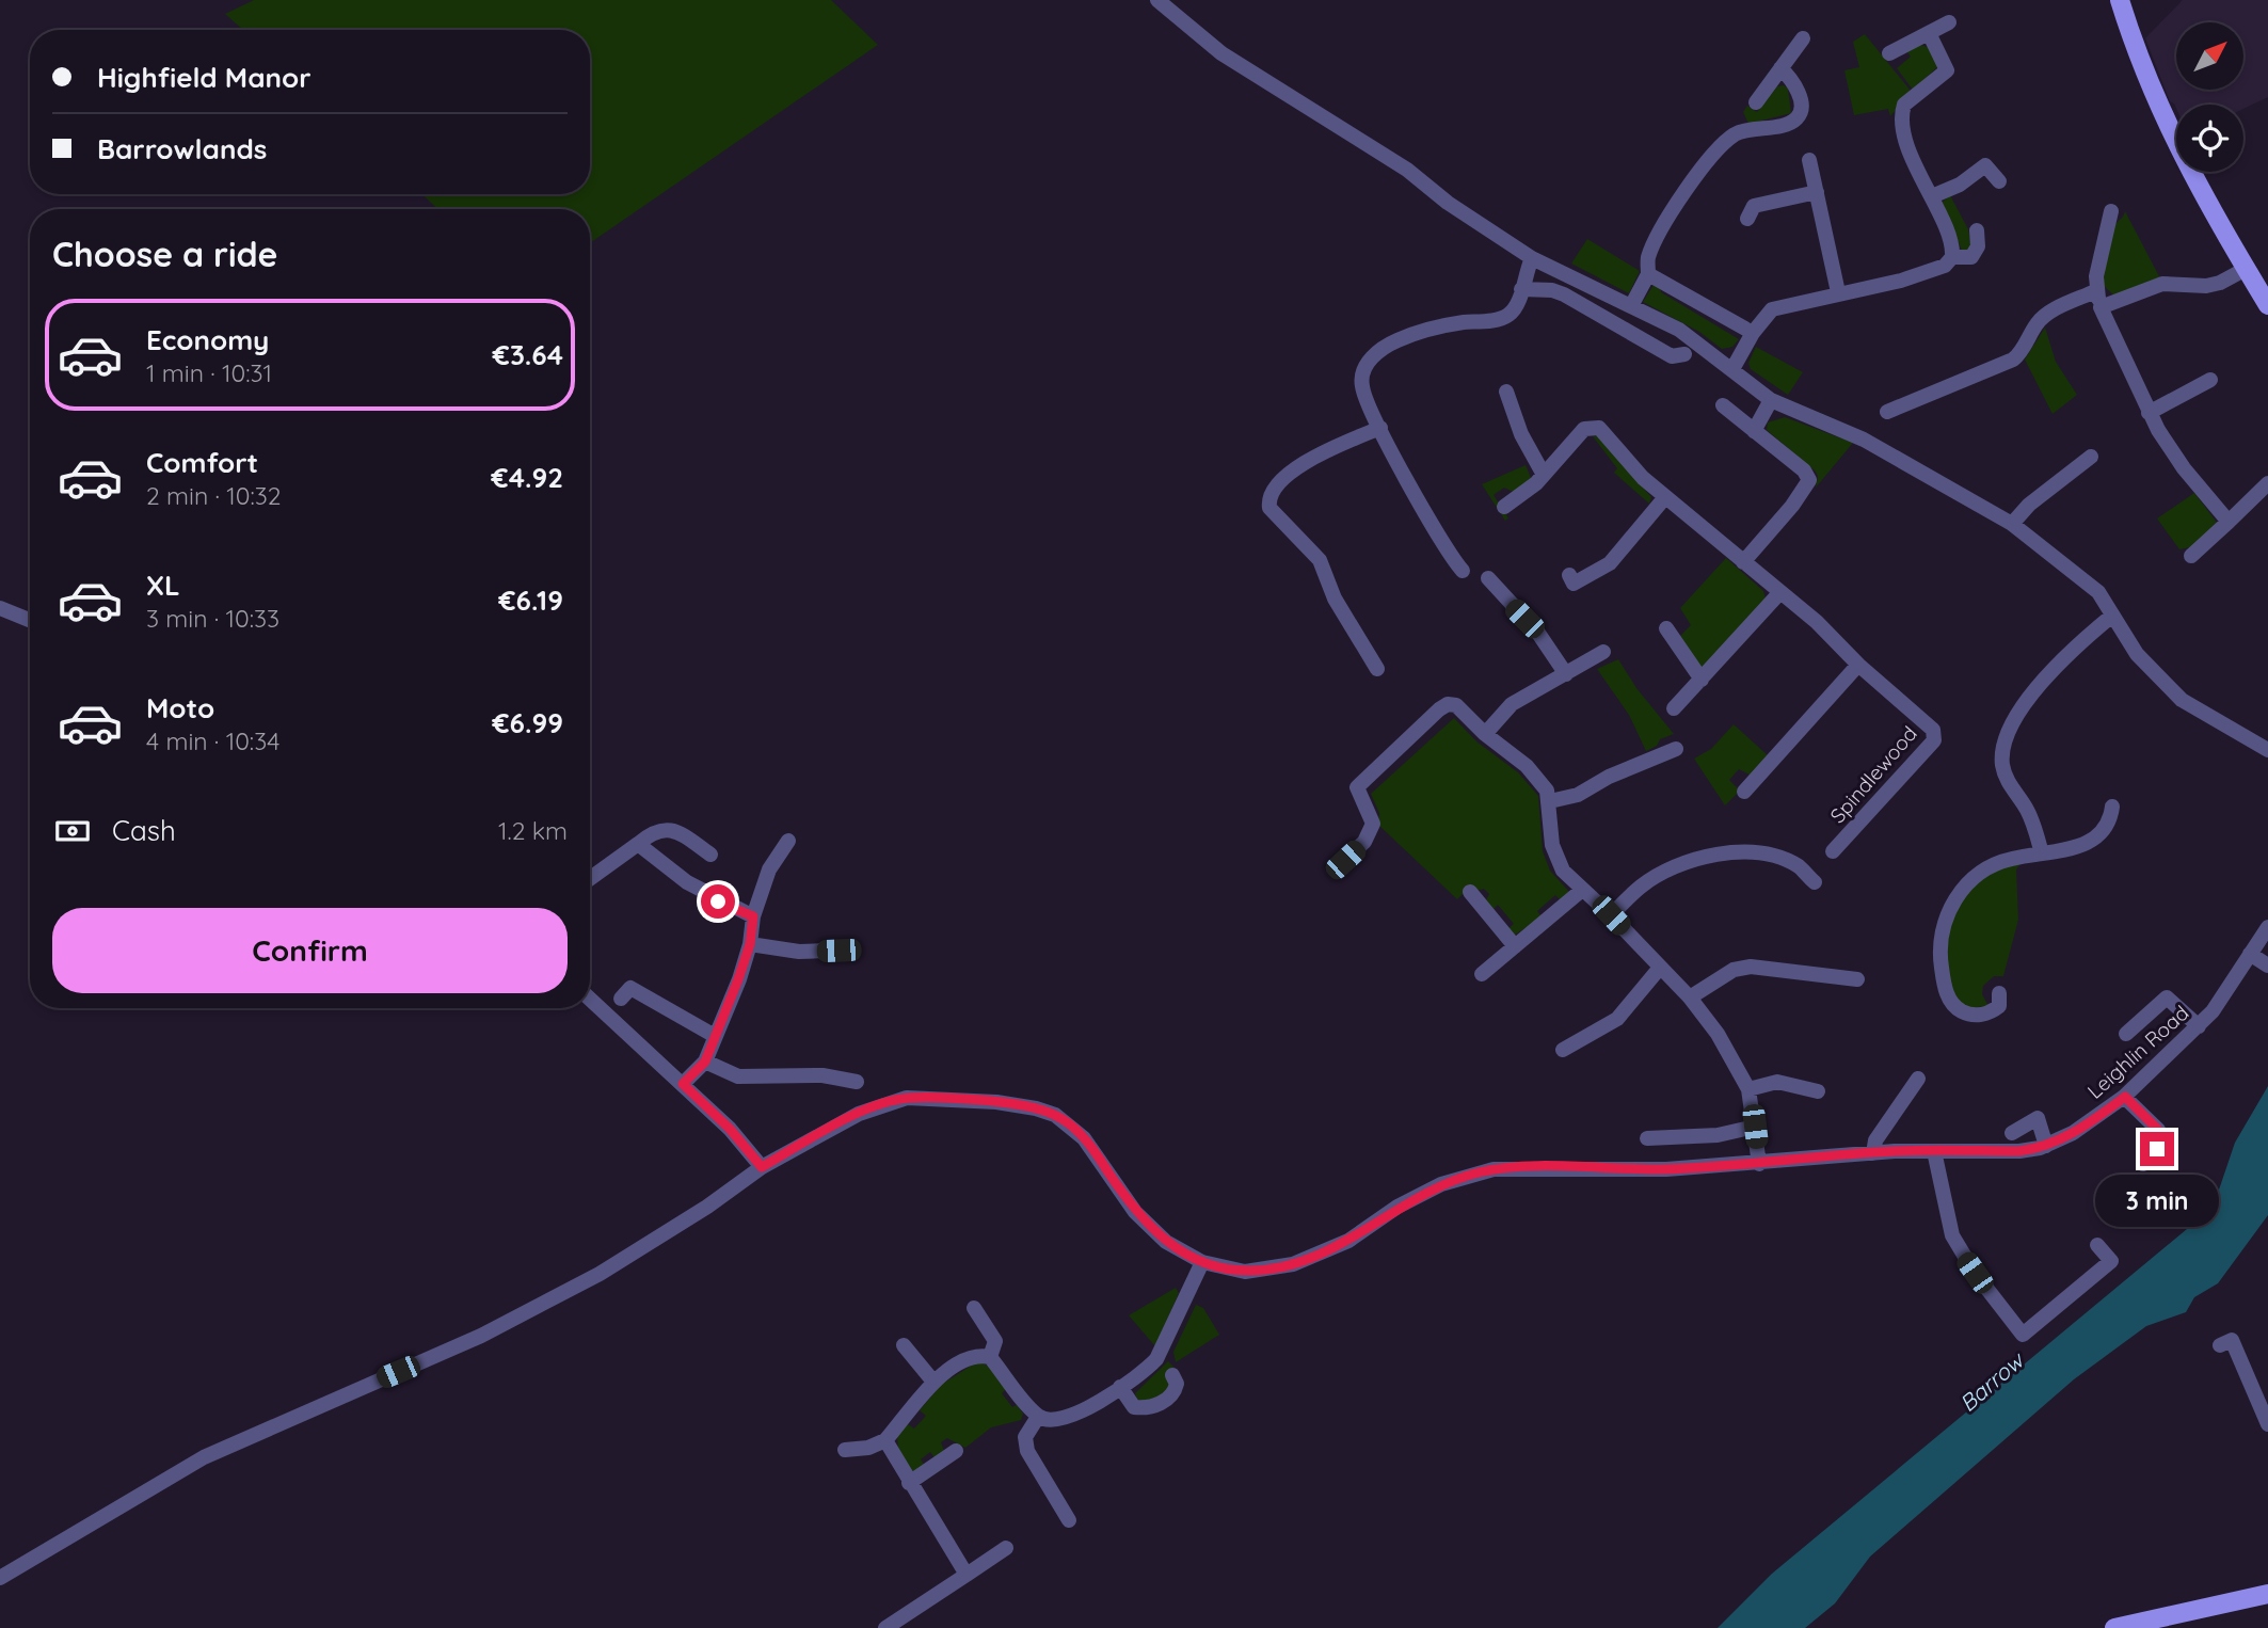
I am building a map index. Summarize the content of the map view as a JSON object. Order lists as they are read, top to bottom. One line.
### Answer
{"streets":{"street":["Spindlewood","Leighlin Road"]},"water":["Barrow"],"north":"top right","page":{"banner":["Highfield Manor","Barrowlands"],"heading":"Choose a ride","list":[{"name":"Economy","note":"1 min · 10:31","value":"€3.64"},{"name":"Comfort","note":"2 min · 10:32","value":"€4.92"},{"name":"XL","note":"3 min · 10:33","value":"€6.19"},{"name":"Moto","note":"4 min · 10:34","value":"€6.99"}],"pay":["Cash","1.2 km"],"buttons":"Confirm","bubble":"3 min"}}
